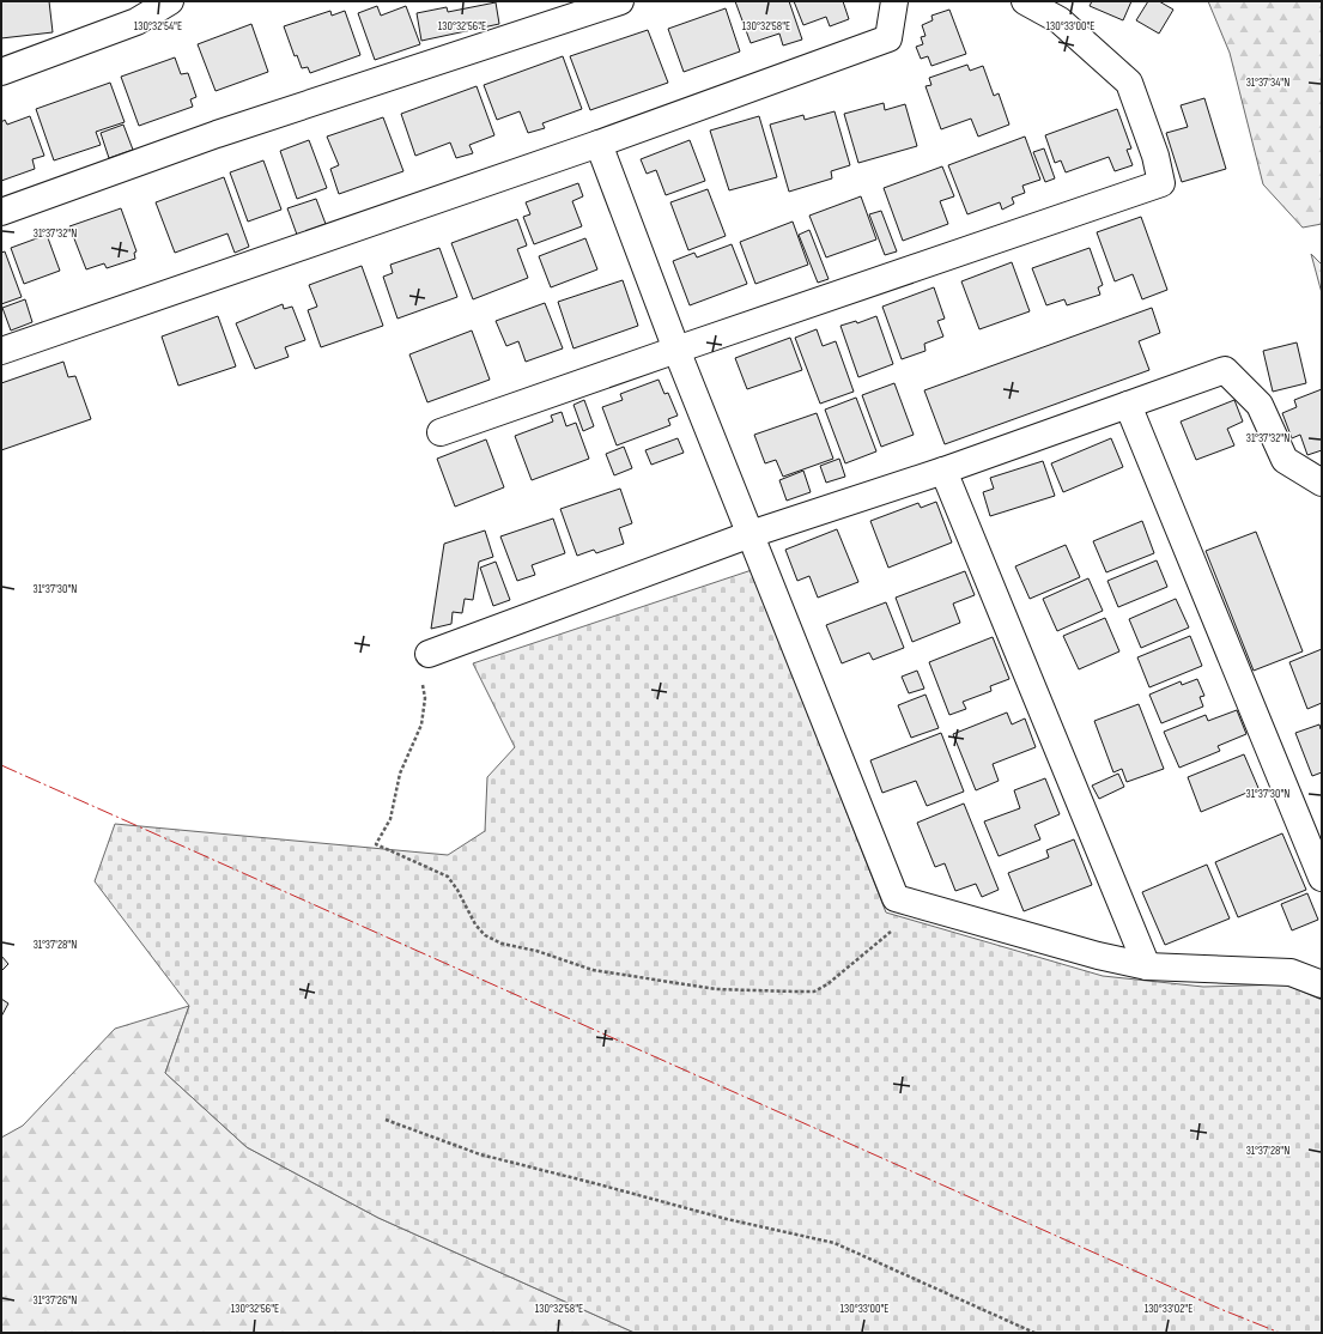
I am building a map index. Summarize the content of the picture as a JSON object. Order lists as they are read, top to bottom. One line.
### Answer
{"coordinates":["130°32'56\"E","130°32'58\"E","130°33'00\"E","130°32'54\"E","31°37'34\"N","31°37'32\"N","31°37'30\"N","31°37'28\"N","31°37'26\"N","130°33'02\"E"]}
